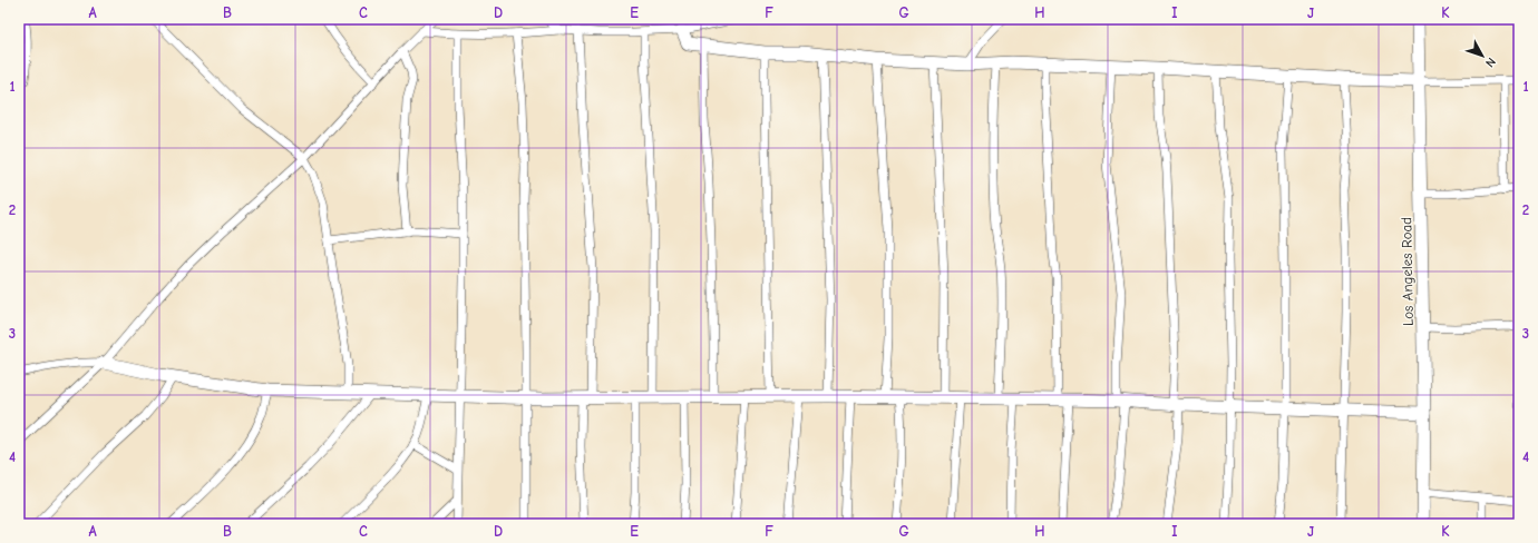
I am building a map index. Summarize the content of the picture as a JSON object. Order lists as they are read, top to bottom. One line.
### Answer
{"streets":{"street":["Los Angeles Road"]},"north":"bottom right","grid":{"columns":["A","B","C","D","E","F","G","H","I","J","K"],"rows":["1","2","3","4"]}}
